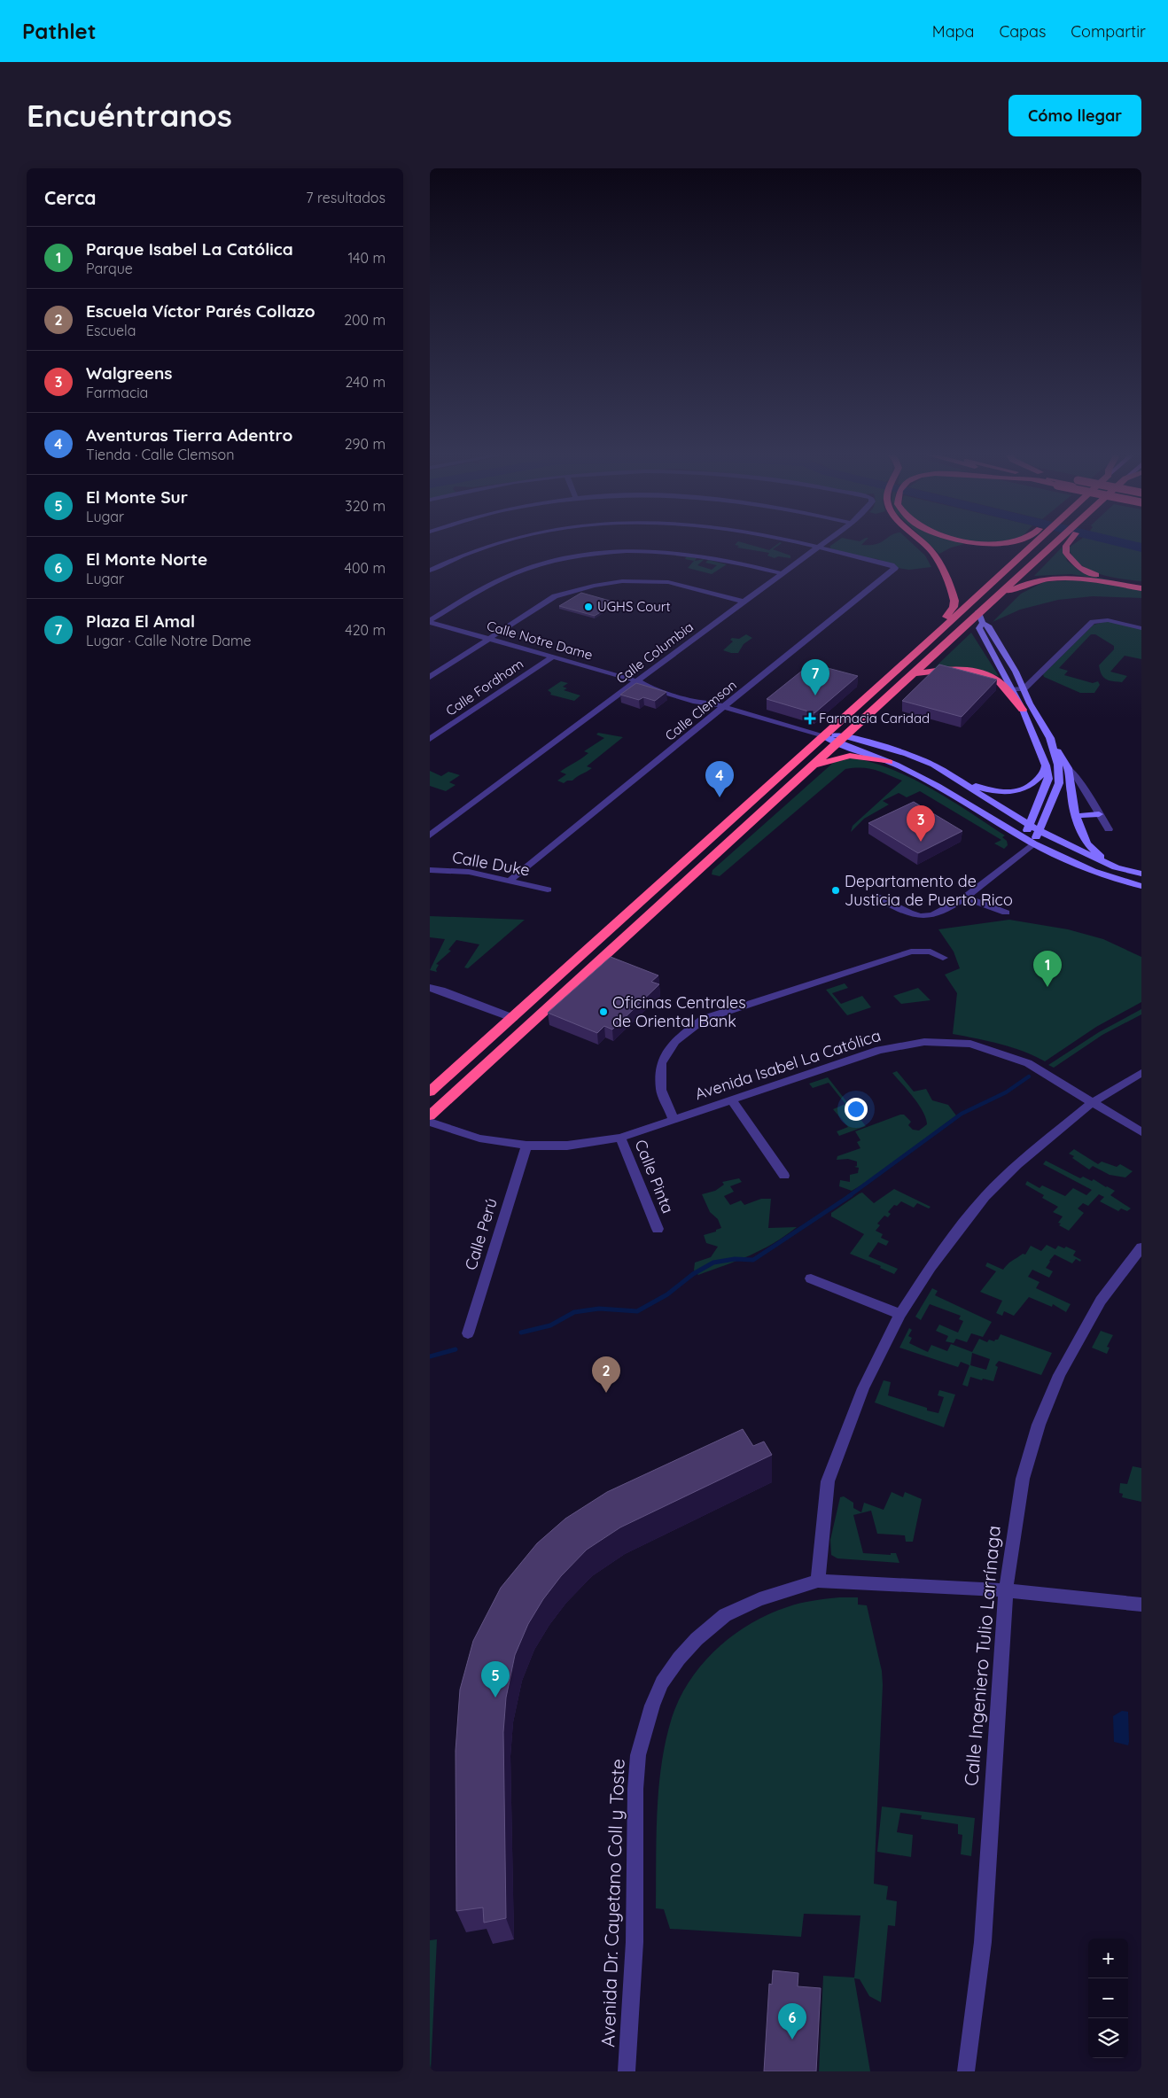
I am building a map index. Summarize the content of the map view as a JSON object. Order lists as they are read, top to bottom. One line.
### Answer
{"streets":{"street":["Calle Notre Dame","Calle Columbia","Calle Fordham","Calle Clemson","Calle Duke","Avenida Isabel La Católica","Calle Pinta","Calle Perú","Calle Ingeniero Tulio Larrínaga","Avenida Dr. Cayetano Coll y Toste"]},"crossings":[["Calle Notre Dame","Calle Columbia"],["Calle Notre Dame","Calle Fordham"],["Calle Notre Dame","Calle Clemson"],["Calle Columbia","Calle Clemson"],["Calle Clemson","Calle Duke"],["Avenida Isabel La Católica","Calle Pinta"],["Avenida Isabel La Católica","Calle Perú"]],"places":{"other":["UGHS Court","Departamento de Justicia de Puerto Rico","Oficinas Centrales de Oriental Bank"],"health":["Farmacia Caridad"]},"page":{"header":"Pathlet","nav":["Mapa","Capas","Compartir"],"buttons":"Cómo llegar","title":"Encuéntranos","heading":["Cerca","7 resultados"],"list":[{"mark":"1","name":"Parque Isabel La Católica","note":"Parque","value":"140 m"},{"mark":"2","name":"Escuela Víctor Parés Collazo","note":"Escuela","value":"200 m"},{"mark":"3","name":"Walgreens","note":"Farmacia","value":"240 m"},{"mark":"4","name":"Aventuras Tierra Adentro","note":"Tienda · Calle Clemson","value":"290 m"},{"mark":"5","name":"El Monte Sur","note":"Lugar","value":"320 m"},{"mark":"6","name":"El Monte Norte","note":"Lugar","value":"400 m"},{"mark":"7","name":"Plaza El Amal","note":"Lugar · Calle Notre Dame","value":"420 m"}],"pins":["7","4","3","1","2","5","6"],"map_buttons":["+","−"]}}
